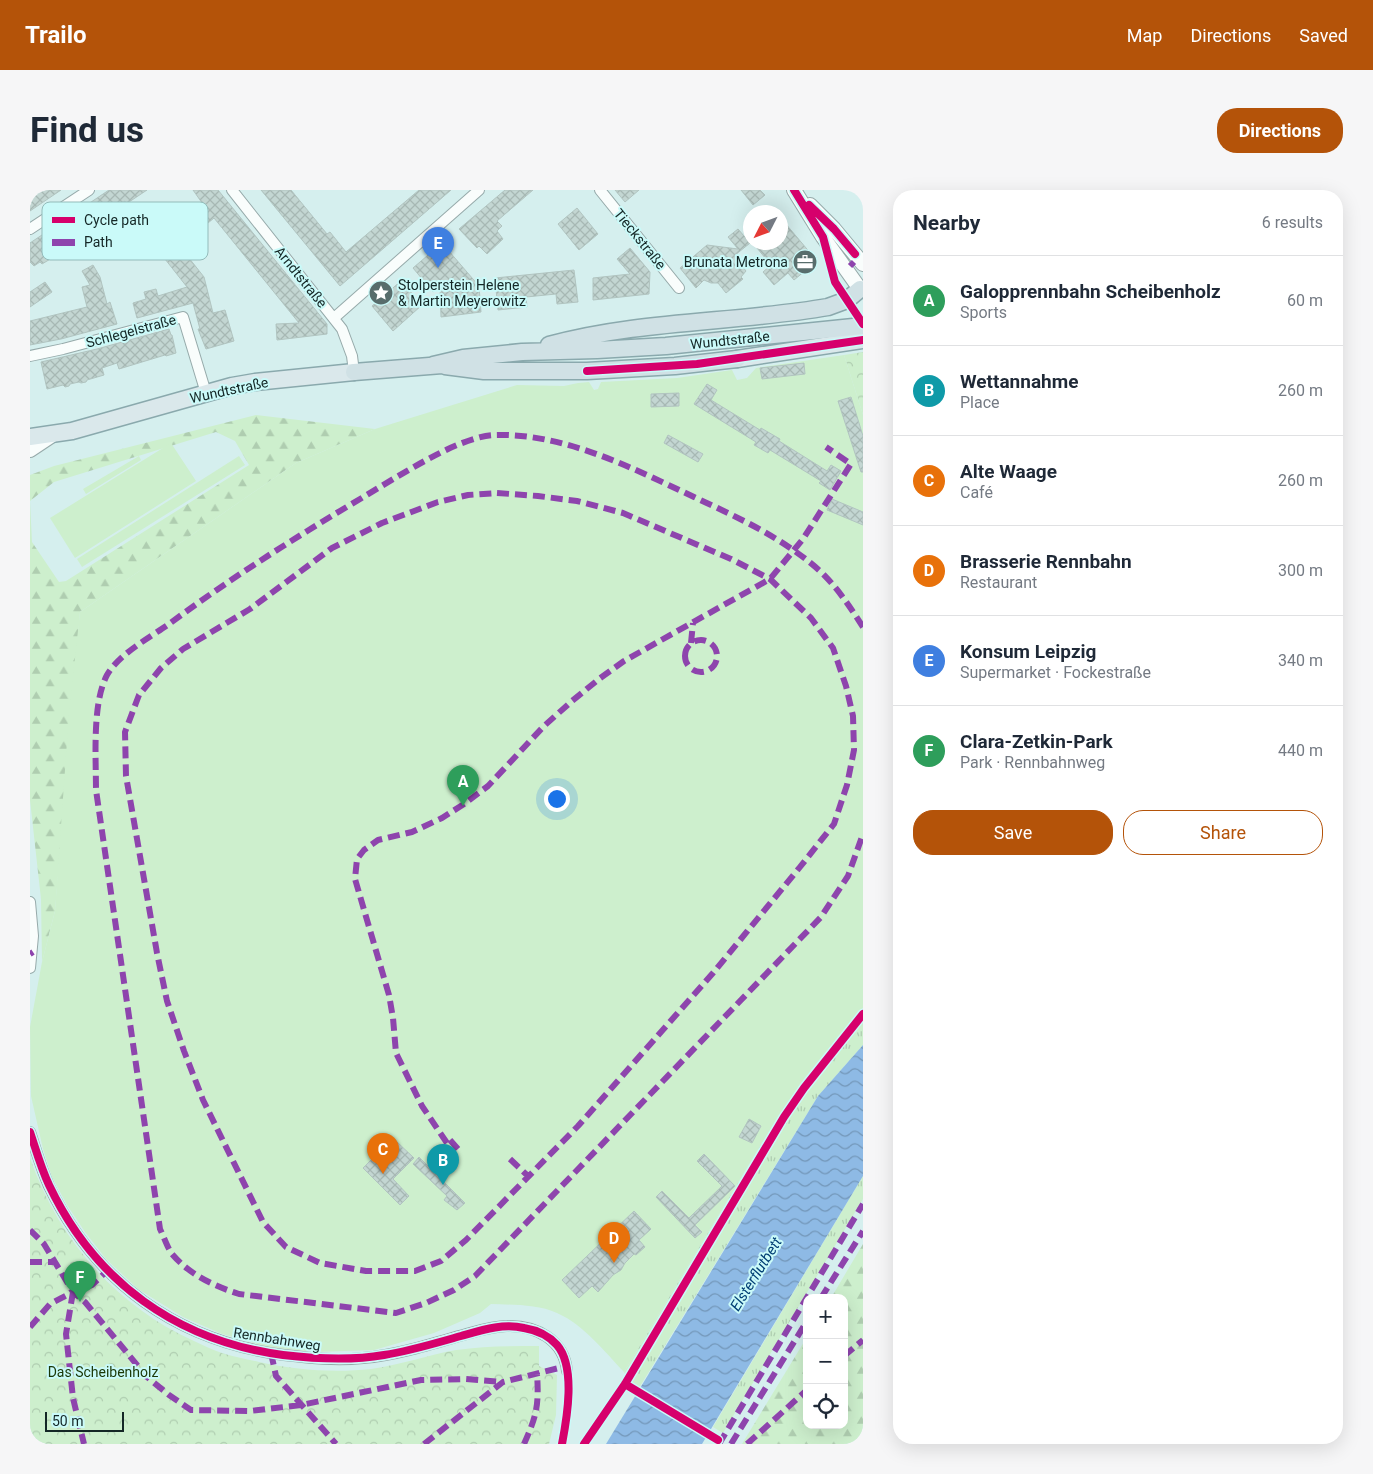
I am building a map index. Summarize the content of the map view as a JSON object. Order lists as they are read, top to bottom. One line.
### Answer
{"streets":{"highway":["Wundtstraße"],"street":["Tieckstraße","Arndtstraße","Schlegelstraße","Rennbahnweg"]},"crossings":[["Arndtstraße","Wundtstraße"],["Schlegelstraße","Wundtstraße"]],"water":["Elsterflutbett"],"parks":["Das Scheibenholz"],"places":{"office":["Brunata Metrona"],"place":["Stolperstein Helene & Martin Meyerowitz"]},"legend":["Cycle path","Path"],"scale_bar":"50 m","north":"bottom left","page":{"header":"Trailo","nav":["Map","Directions","Saved"],"buttons":["Directions",["Save","Share"]],"title":"Find us","heading":["Nearby","6 results"],"pins":["E","A","C","B","D","F"],"list":[{"mark":"A","name":"Galopprennbahn Scheibenholz","note":"Sports","value":"60 m"},{"mark":"B","name":"Wettannahme","note":"Place","value":"260 m"},{"mark":"C","name":"Alte Waage","note":"Café","value":"260 m"},{"mark":"D","name":"Brasserie Rennbahn","note":"Restaurant","value":"300 m"},{"mark":"E","name":"Konsum Leipzig","note":"Supermarket · Fockestraße","value":"340 m"},{"mark":"F","name":"Clara-Zetkin-Park","note":"Park · Rennbahnweg","value":"440 m"}],"map_buttons":["+","−"],"scale":"50 m"}}
